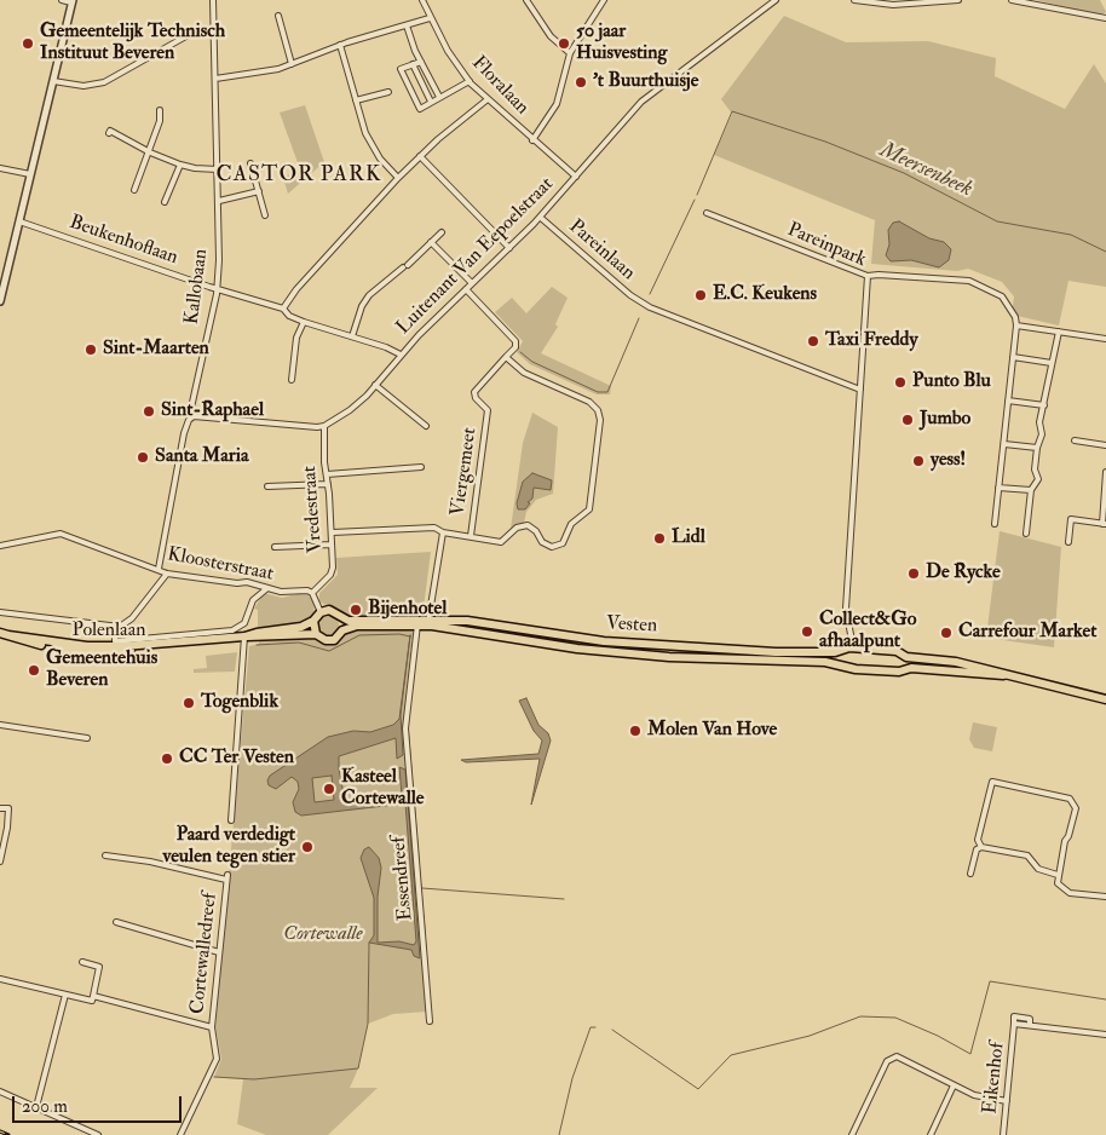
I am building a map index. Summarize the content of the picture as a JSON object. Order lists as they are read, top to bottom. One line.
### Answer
{"streets":{"main road":["Vesten","Polenlaan"],"street":["Floralaan","Beukenhoflaan","Pareinpark","Pareinlaan","Luitenant Van Eepoelstraat","Kallobaan","Viergemeet","Vredestraat","Kloosterstraat","Essendreef","Cortewalledreef","Eikenhof"]},"crossings":[["Floralaan","Luitenant Van Eepoelstraat"],["Beukenhoflaan","Luitenant Van Eepoelstraat"],["Beukenhoflaan","Kallobaan"],["Pareinpark","Pareinlaan"],["Pareinpark","Vesten"],["Pareinlaan","Luitenant Van Eepoelstraat"],["Luitenant Van Eepoelstraat","Vredestraat"],["Kallobaan","Kloosterstraat"],["Viergemeet","Vredestraat"],["Viergemeet","Vesten"],["Vredestraat","Kloosterstraat"],["Kloosterstraat","Polenlaan"],["Vesten","Polenlaan"],["Vesten","Essendreef"]],"districts":["CASTOR PARK"],"water":["Meersenbeek"],"parks":["Cortewalle"],"places":["Gemeentelijk Technisch Instituut Beveren","50 jaar Huisvesting","'t Buurthuisje","E.C. Keukens","Taxi Freddy","Sint-Maarten","Punto Blu","Sint-Raphael","Jumbo","Santa Maria","yess!","Lidl","De Rycke","Bijenhotel","Collect&Go afhaalpunt","Carrefour Market","Gemeentehuis Beveren","Togenblik","Molen Van Hove","CC Ter Vesten","Kasteel Cortewalle","Paard verdedigt veulen tegen stier"],"scale_bar":"200 m"}
